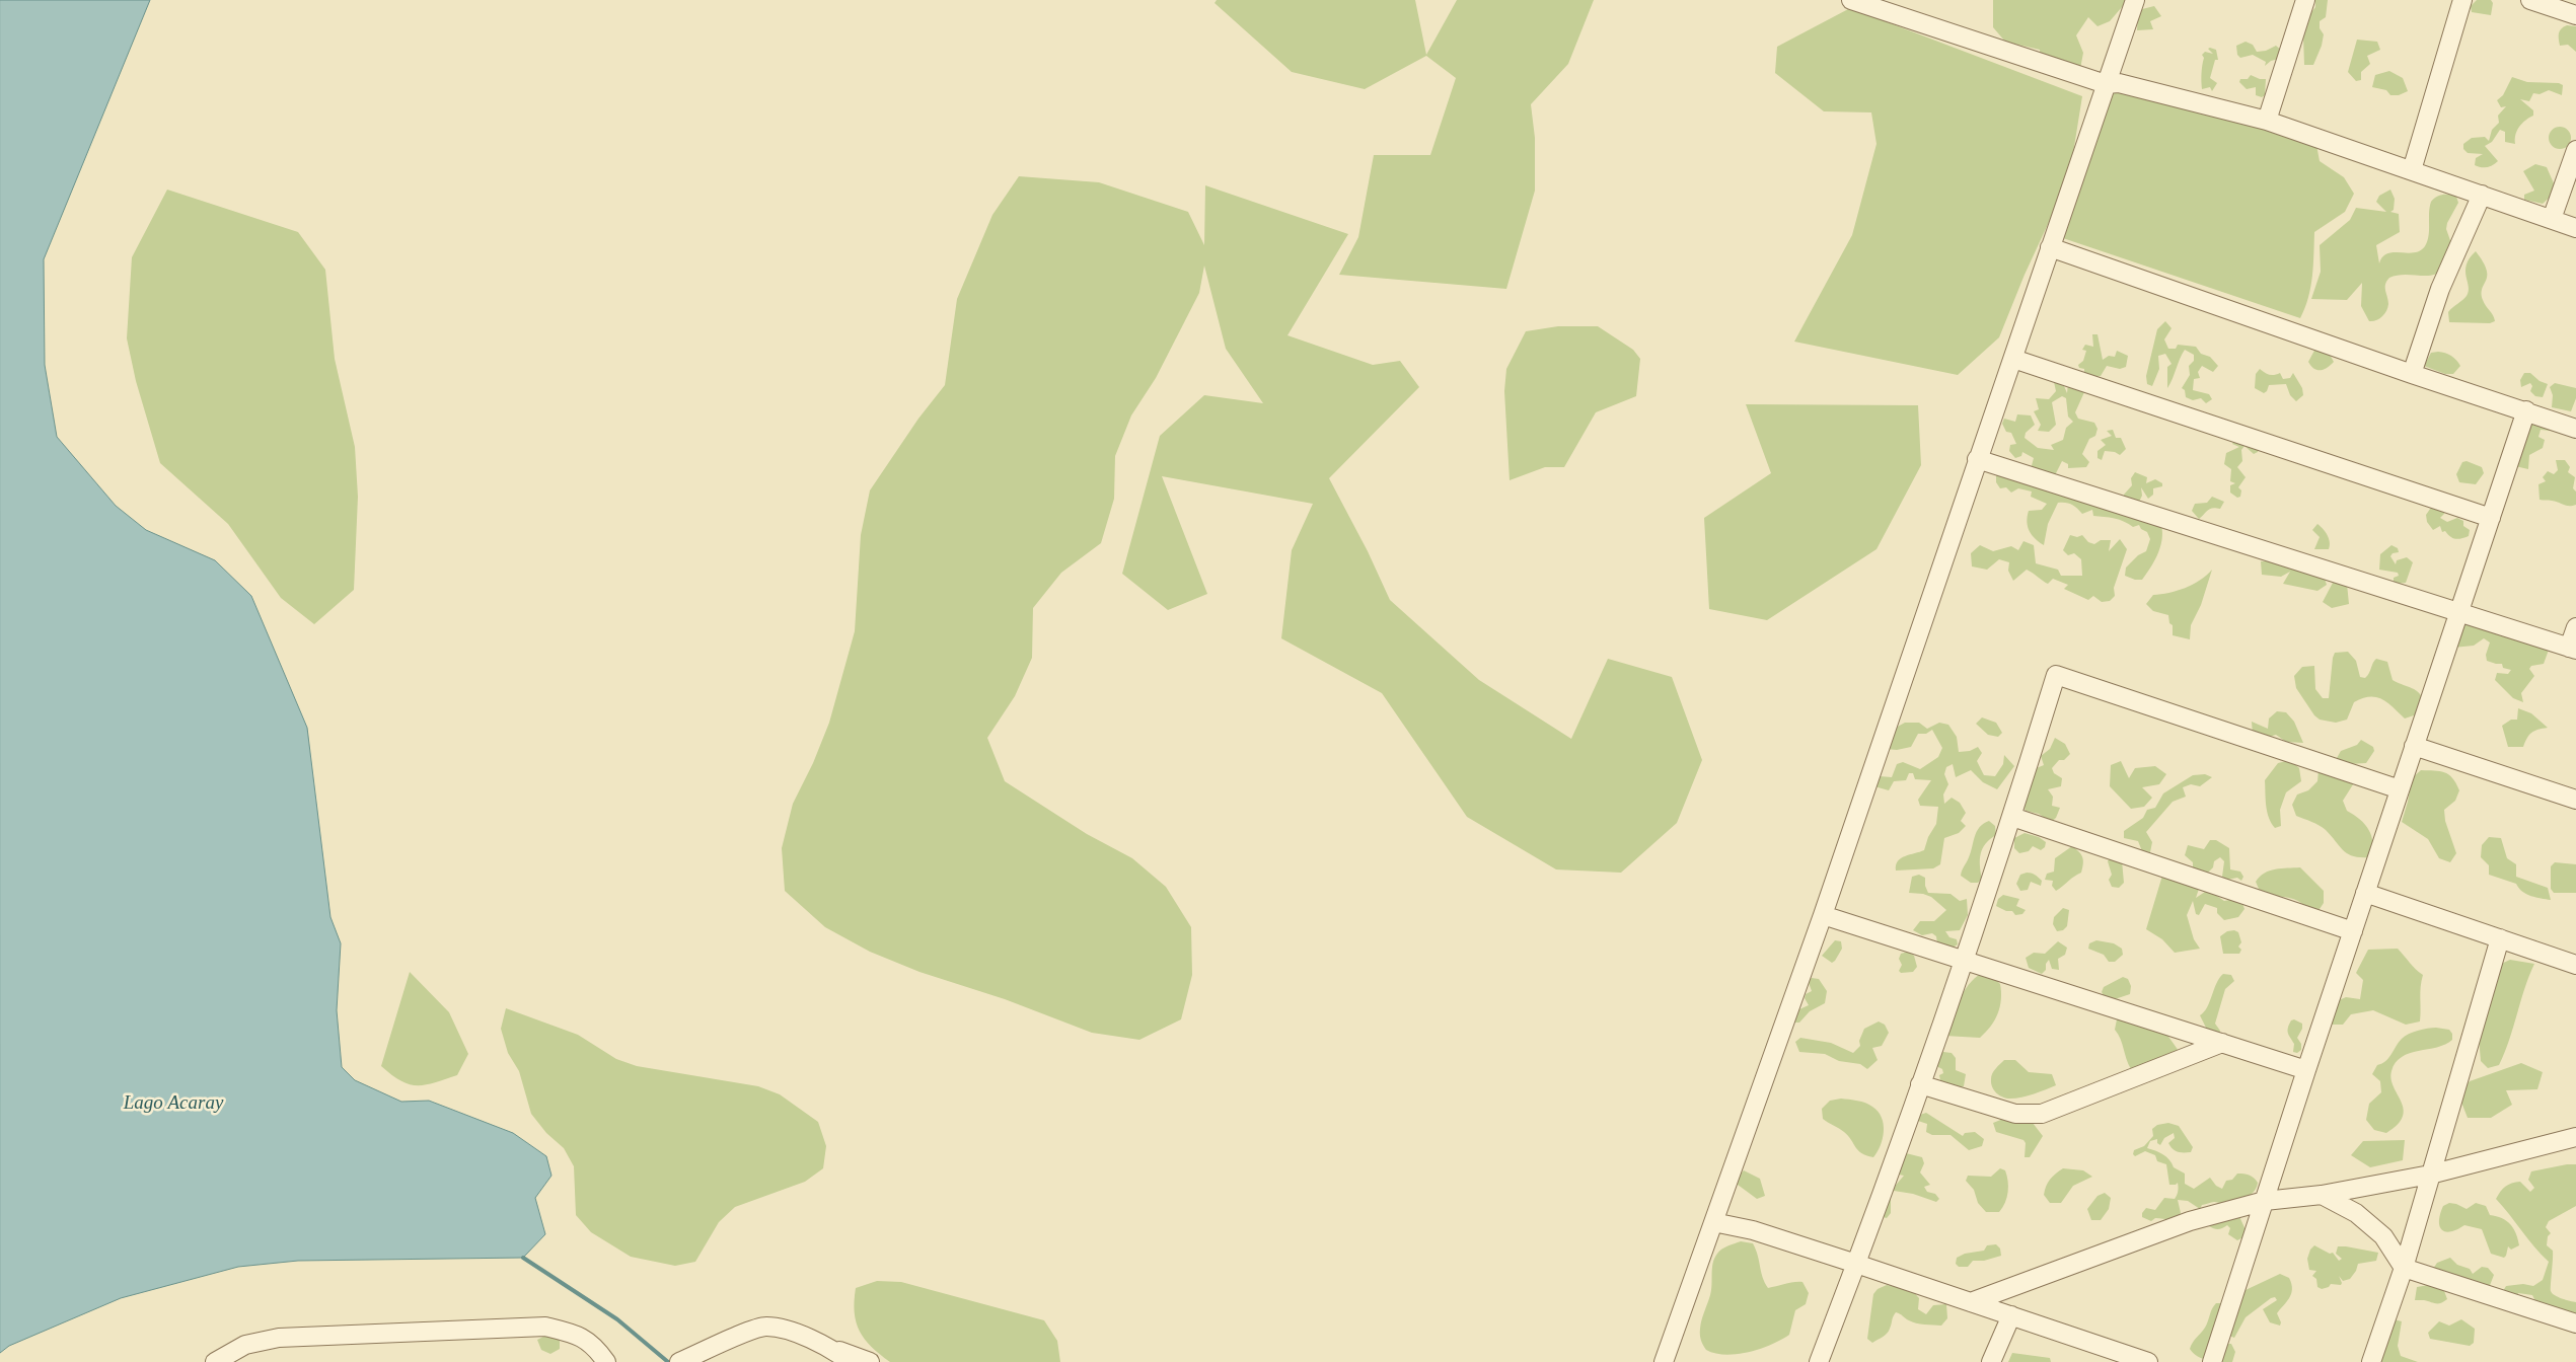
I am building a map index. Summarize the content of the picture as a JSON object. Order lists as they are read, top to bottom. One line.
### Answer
{"water":["Lago Acaray"]}
